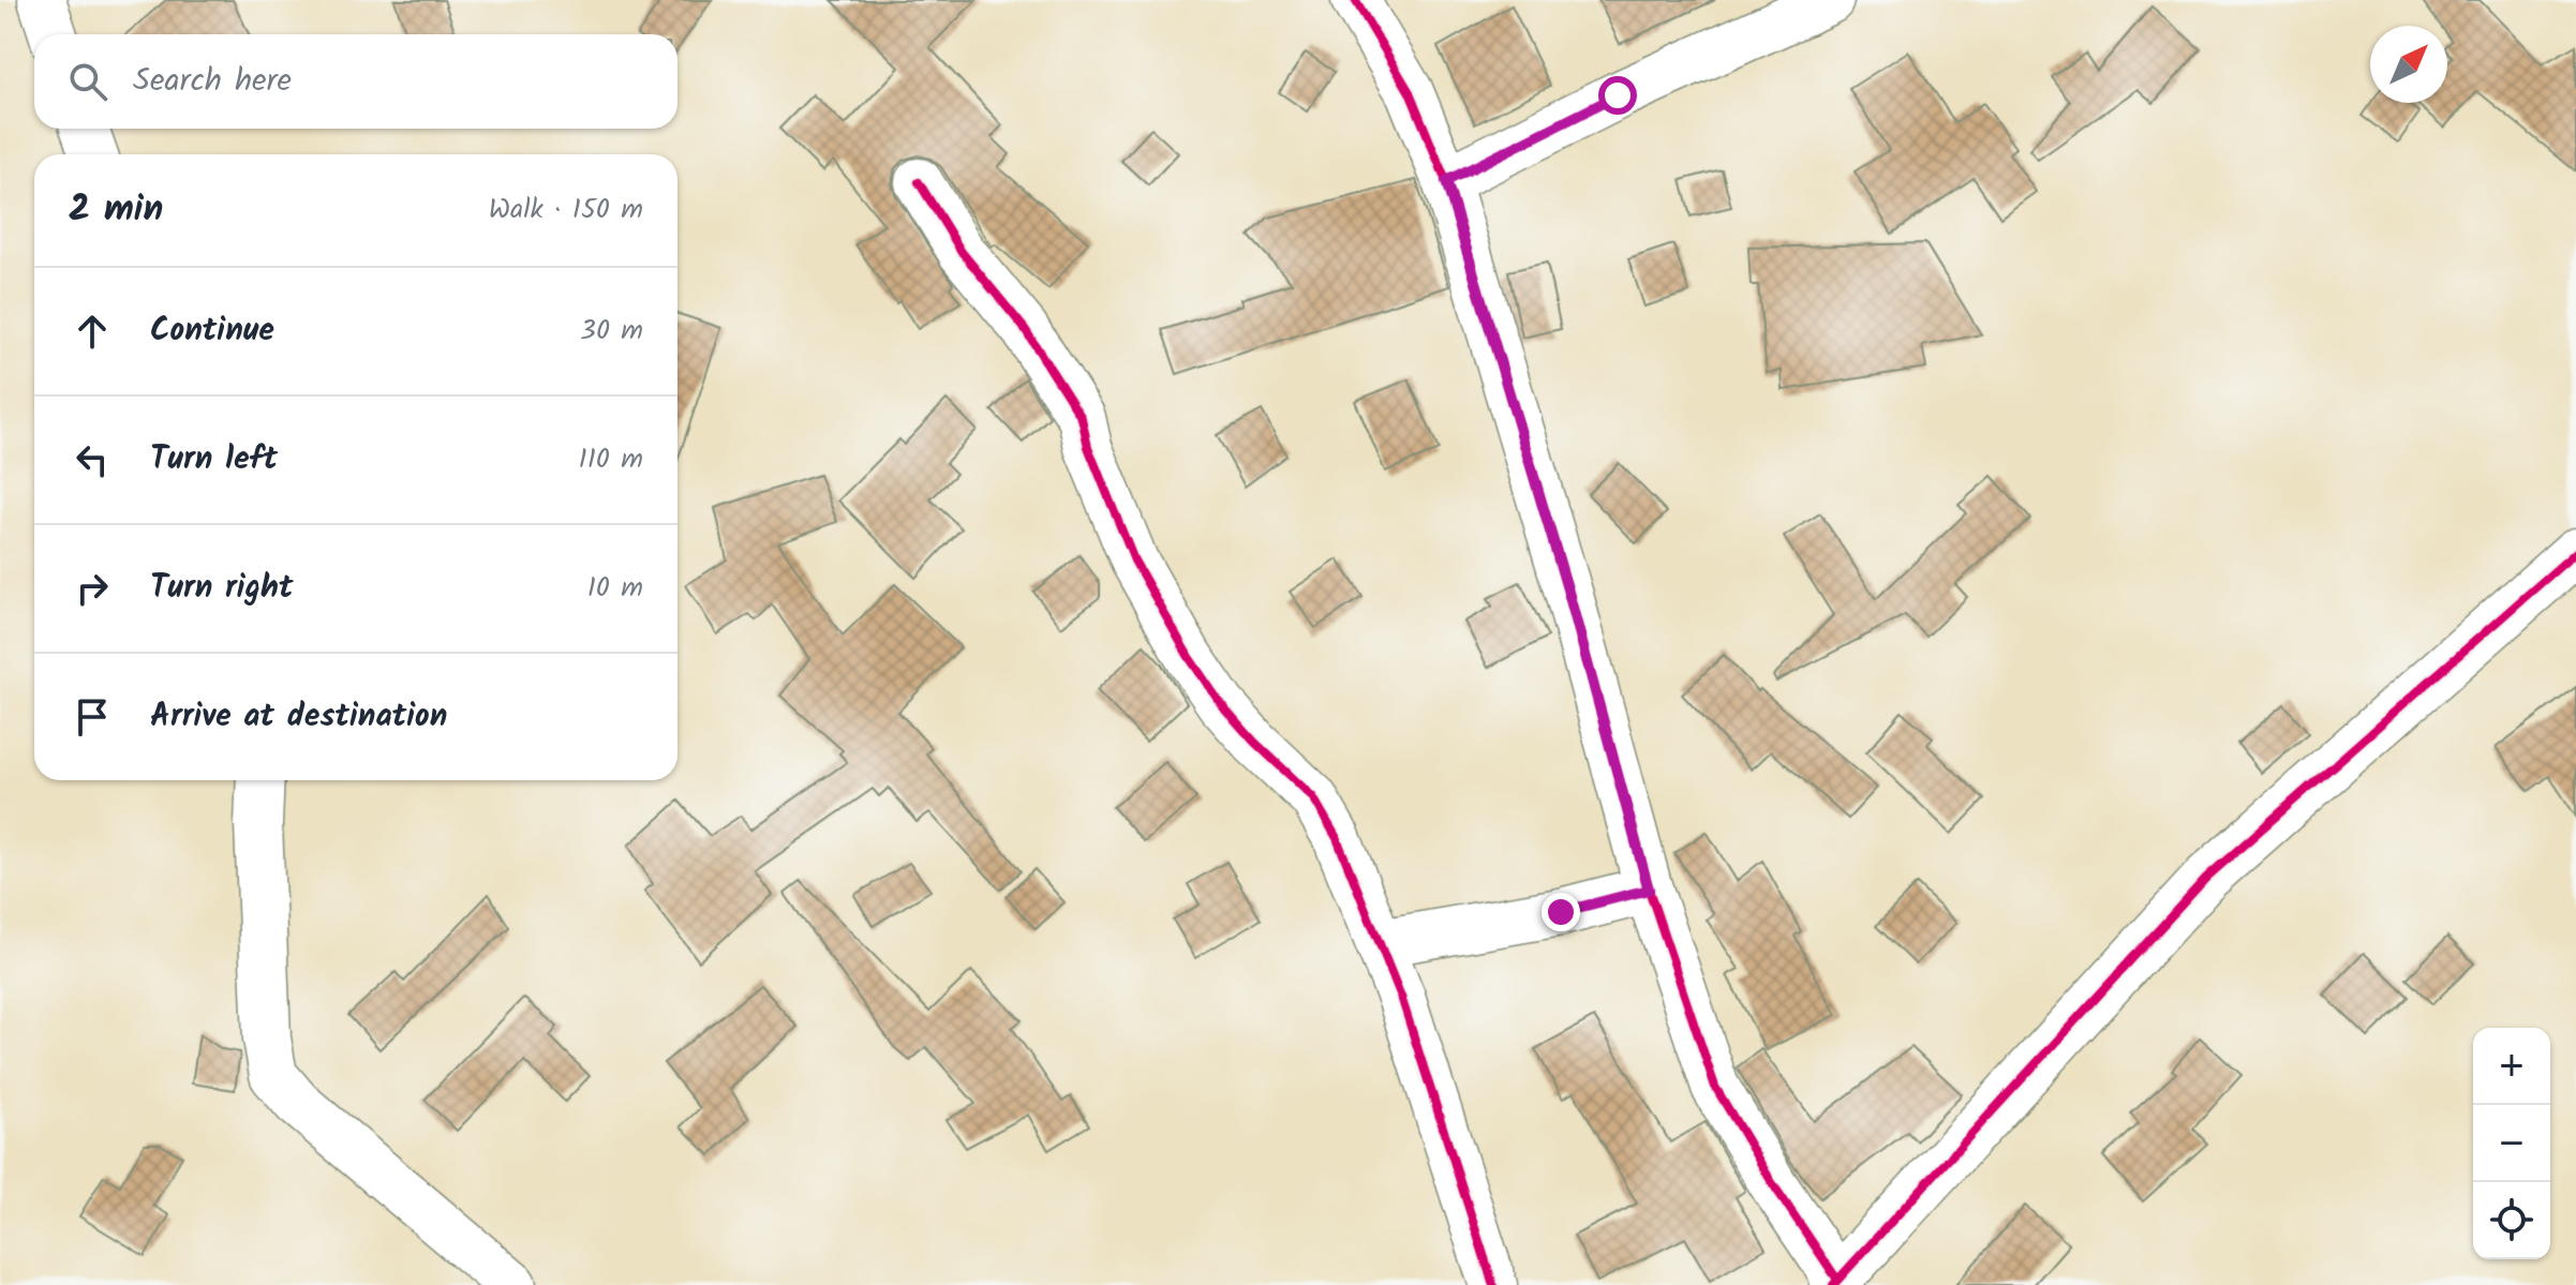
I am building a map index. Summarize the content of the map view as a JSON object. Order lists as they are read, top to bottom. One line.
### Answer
{"north":"top right","page":{"search":"Search here","heading":["2 min","Walk · 150 m"],"list":[["Continue","30 m"],["Turn left","110 m"],["Turn right","10 m"],"Arrive at destination"],"map_buttons":["+","−"]}}
